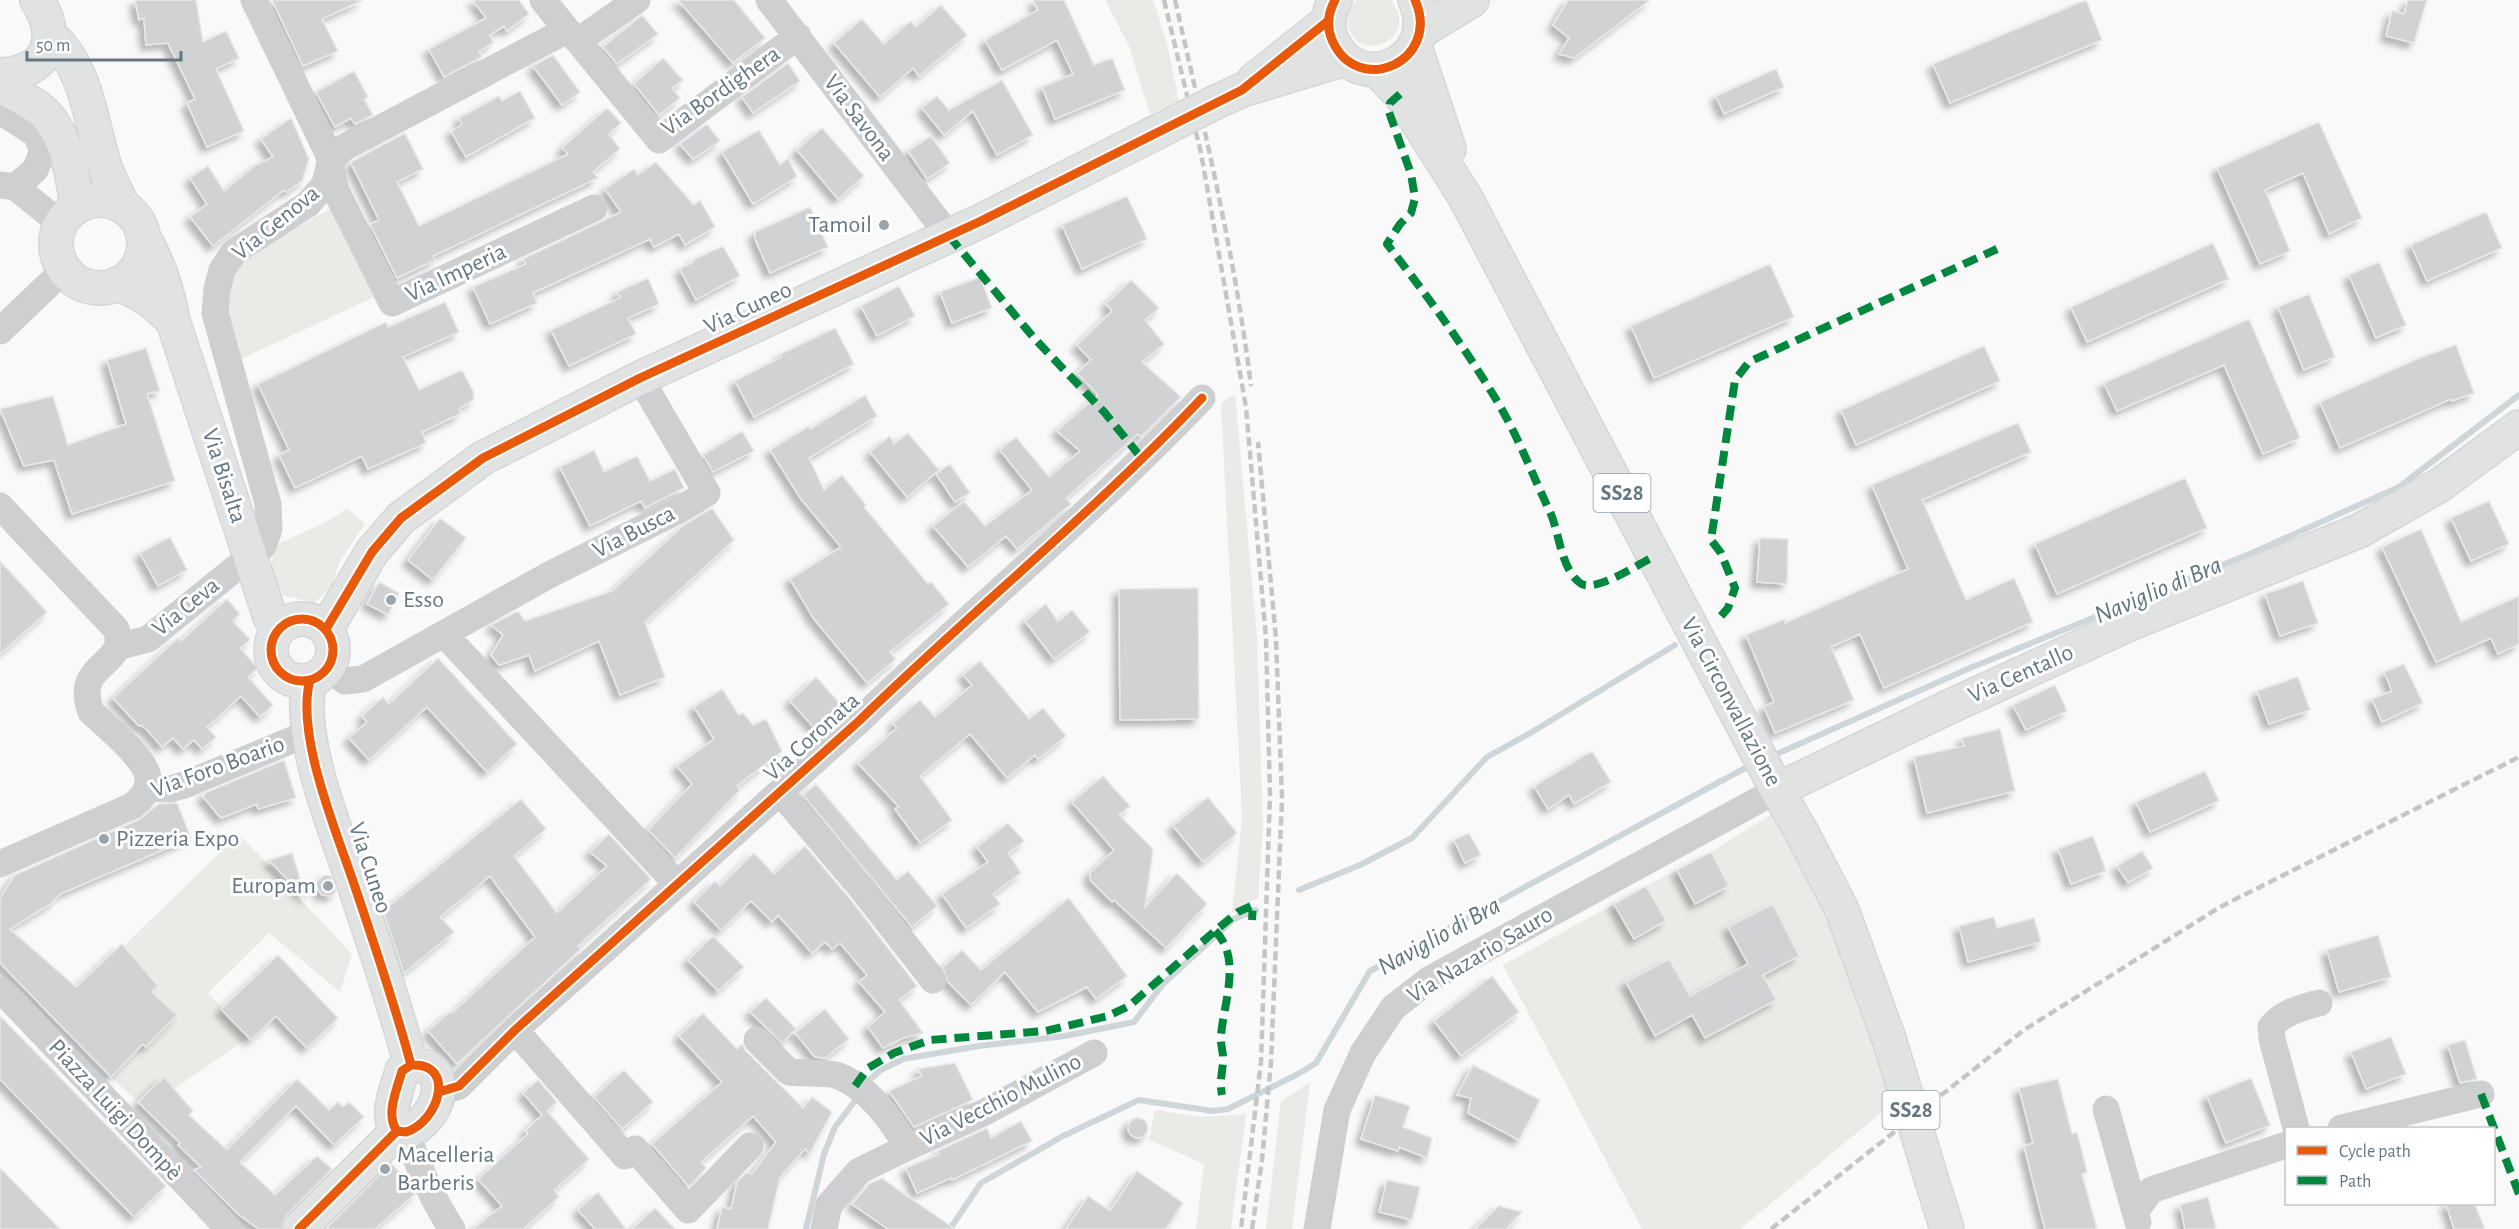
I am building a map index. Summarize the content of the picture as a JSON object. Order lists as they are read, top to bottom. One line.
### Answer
{"streets":{"main road":["Via Cuneo","Via Bisalta","SS28","Via Centallo","Via Circonvallazione"],"street":["Via Bordighera","Via Savona","Via Genova","Via Imperia","Via Busca","Via Ceva","Via Coronata","Via Foro Boario","Via Nazario Sauro","Via Vecchio Mulino","Piazza Luigi Dompè"]},"crossings":[["Via Bordighera","Via Savona"],["Via Bordighera","Via Genova"],["Via Savona","Via Cuneo"],["Via Genova","Via Imperia"],["Via Genova","Via Bisalta"],["Via Genova","Via Ceva"],["Via Cuneo","Via Bisalta"],["Via Cuneo","Via Busca"],["Via Cuneo","Via Coronata"],["Via Cuneo","Via Foro Boario"],["Via Bisalta","Via Busca"],["Via Bisalta","Via Ceva"],["Via Centallo","Via Circonvallazione"],["Via Centallo","Via Nazario Sauro"],["Via Circonvallazione","Via Nazario Sauro"]],"water":["Naviglio di Bra"],"places":["Tamoil","Esso","Pizzeria Expo","Europam","Macelleria Barberis"],"legend":["Cycle path","Path"],"scale_bar":"50 m"}
